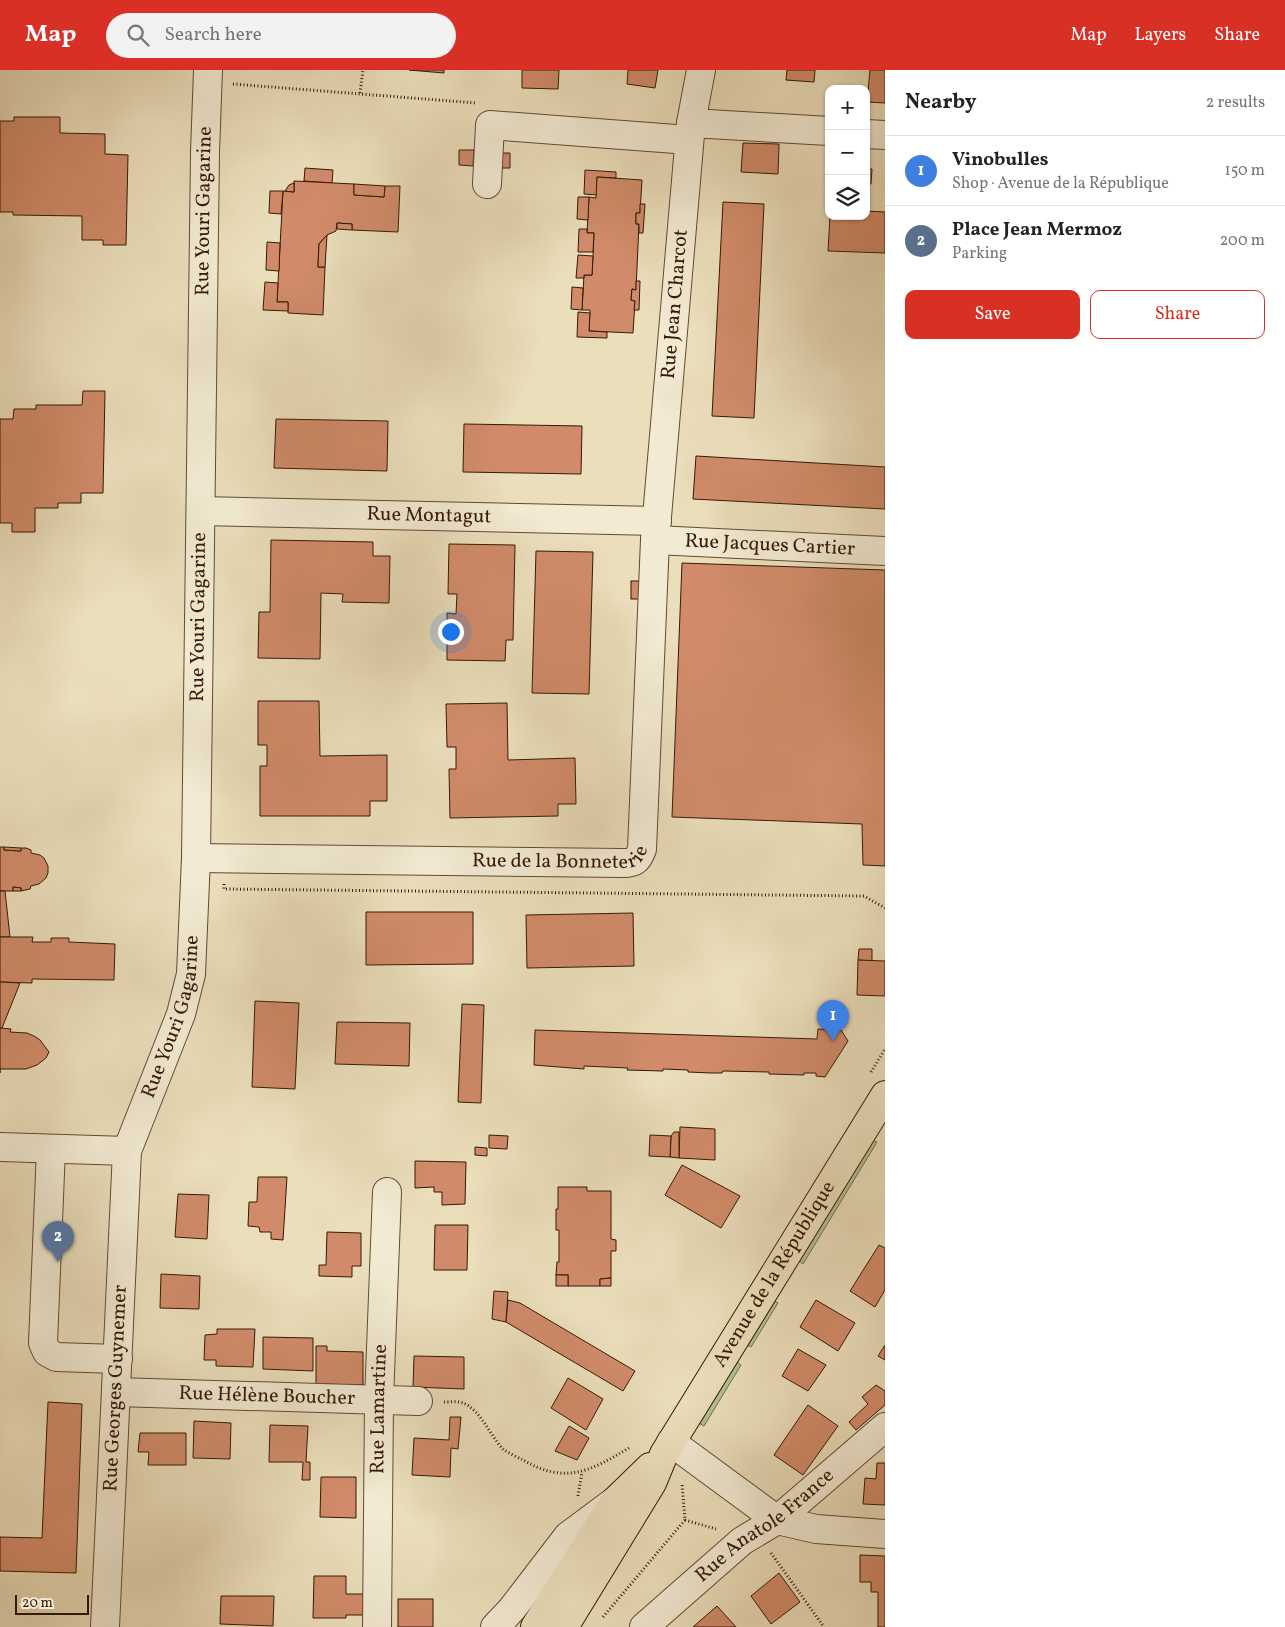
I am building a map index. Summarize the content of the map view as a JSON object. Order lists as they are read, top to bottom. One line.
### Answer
{"streets":{"main road":["Avenue de la République"],"street":["Rue Youri Gagarine","Rue Jean Charcot","Rue Montagut","Rue Jacques Cartier","Rue de la Bonneterie","Rue Georges Guynemer","Rue Hélène Boucher","Rue Lamartine","Rue Anatole France"]},"crossings":[["Rue Youri Gagarine","Rue Montagut"],["Rue Youri Gagarine","Rue de la Bonneterie"],["Rue Youri Gagarine","Rue Georges Guynemer"],["Rue Jean Charcot","Rue Montagut"],["Rue Jean Charcot","Rue Jacques Cartier"],["Rue Jean Charcot","Rue de la Bonneterie"],["Rue Montagut","Rue Jacques Cartier"],["Rue Montagut","Rue de la Bonneterie"],["Rue Jacques Cartier","Rue de la Bonneterie"],["Rue Georges Guynemer","Rue Hélène Boucher"],["Rue Hélène Boucher","Rue Lamartine"]],"scale_bar":"20 m","page":{"header":"Map","search":"Search here","nav":["Map","Layers","Share"],"heading":["Nearby","2 results"],"map_buttons":["+","−"],"list":[{"mark":"1","name":"Vinobulles","note":"Shop · Avenue de la République","value":"150 m"},{"mark":"2","name":"Place Jean Mermoz","note":"Parking","value":"200 m"}],"buttons":["Save","Share"],"pins":["1","2"],"scale":"20 m"}}
